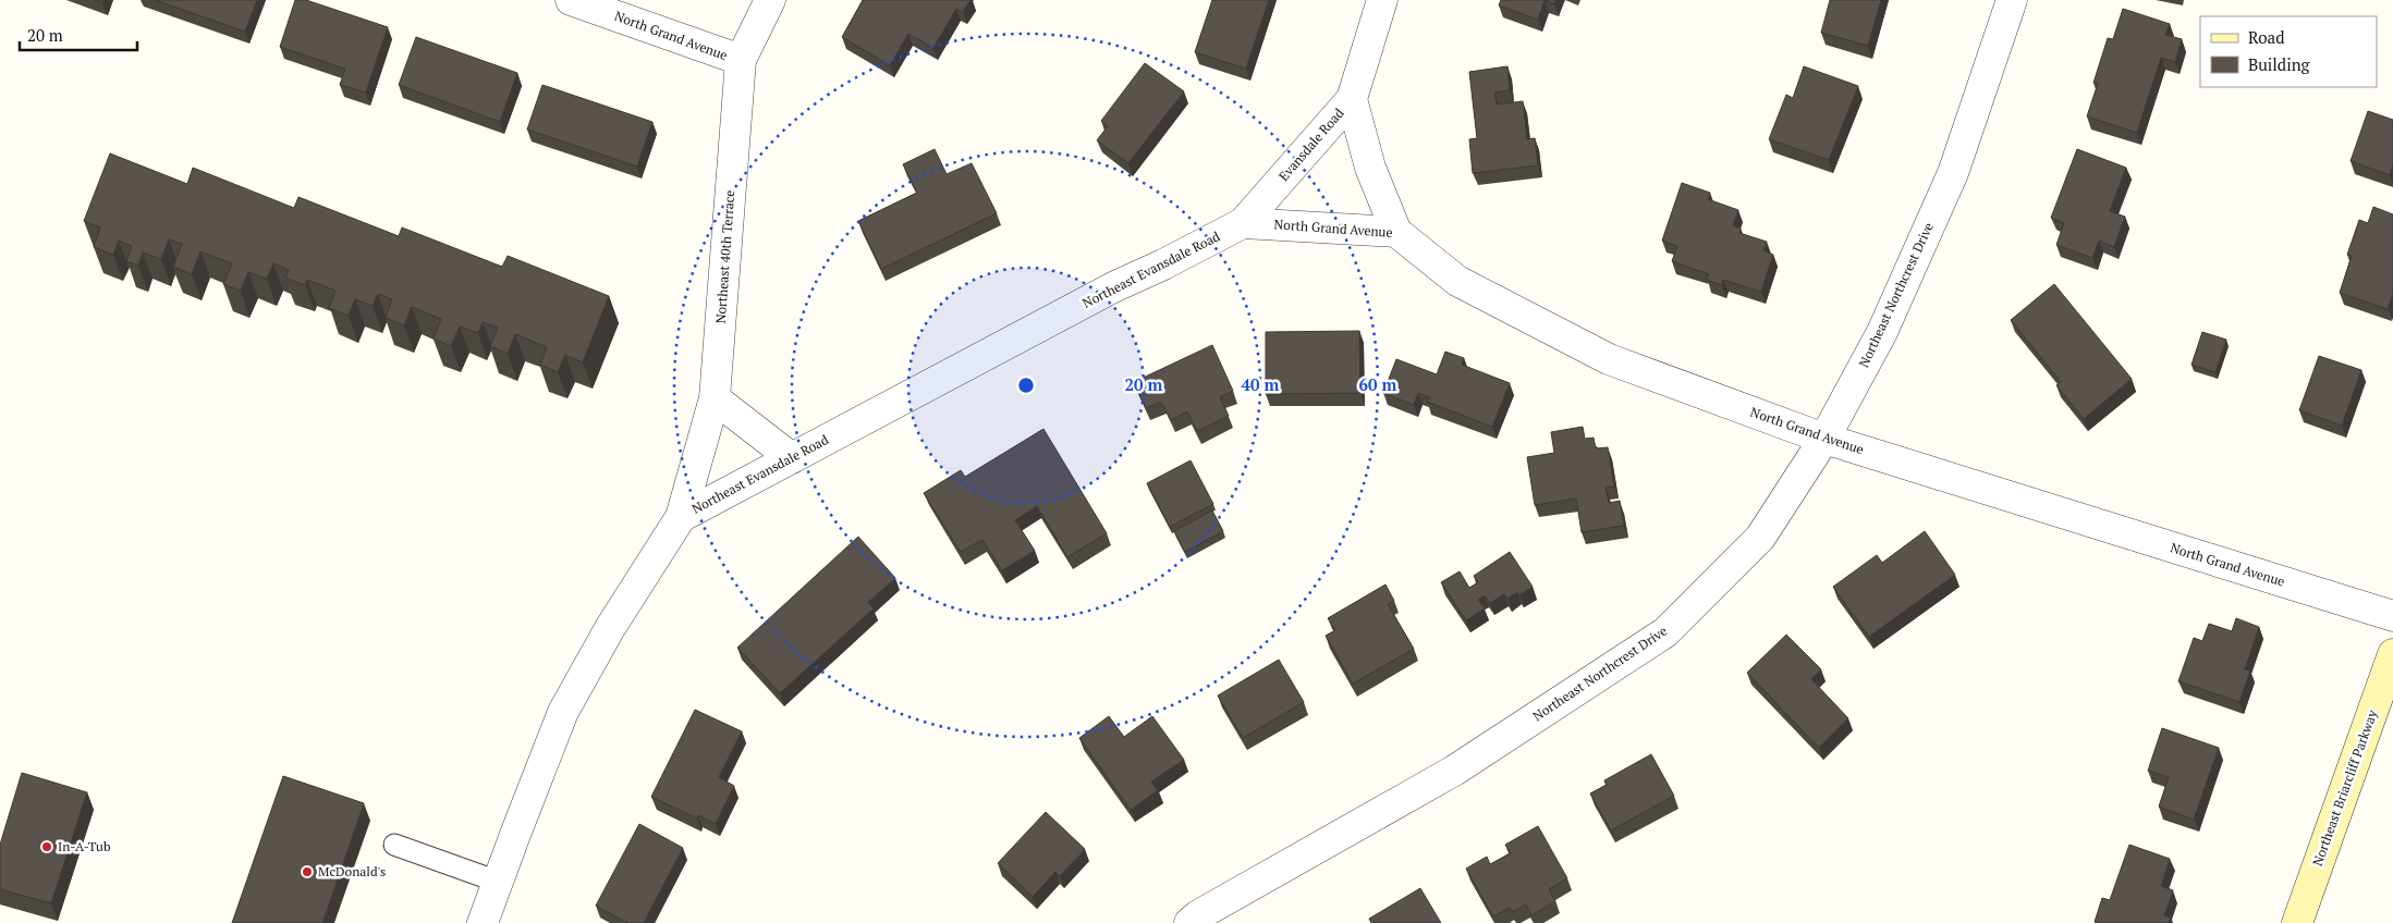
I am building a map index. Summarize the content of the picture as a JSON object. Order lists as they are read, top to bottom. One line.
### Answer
{"streets":{"main road":["Northeast Briarcliff Parkway"],"street":["North Grand Avenue","Evansdale Road","Northeast 40th Terrace","Northeast Evansdale Road","Northeast Northcrest Drive"]},"crossings":[["North Grand Avenue","Evansdale Road"],["North Grand Avenue","Northeast 40th Terrace"],["North Grand Avenue","Northeast Evansdale Road"],["North Grand Avenue","Northeast Northcrest Drive"],["Evansdale Road","Northeast Evansdale Road"],["Northeast 40th Terrace","Northeast Evansdale Road"]],"places":["In-A-Tub","McDonald's"],"legend":["Road","Building"],"scale_bar":"20 m","rings":["20 m","40 m","60 m"]}
